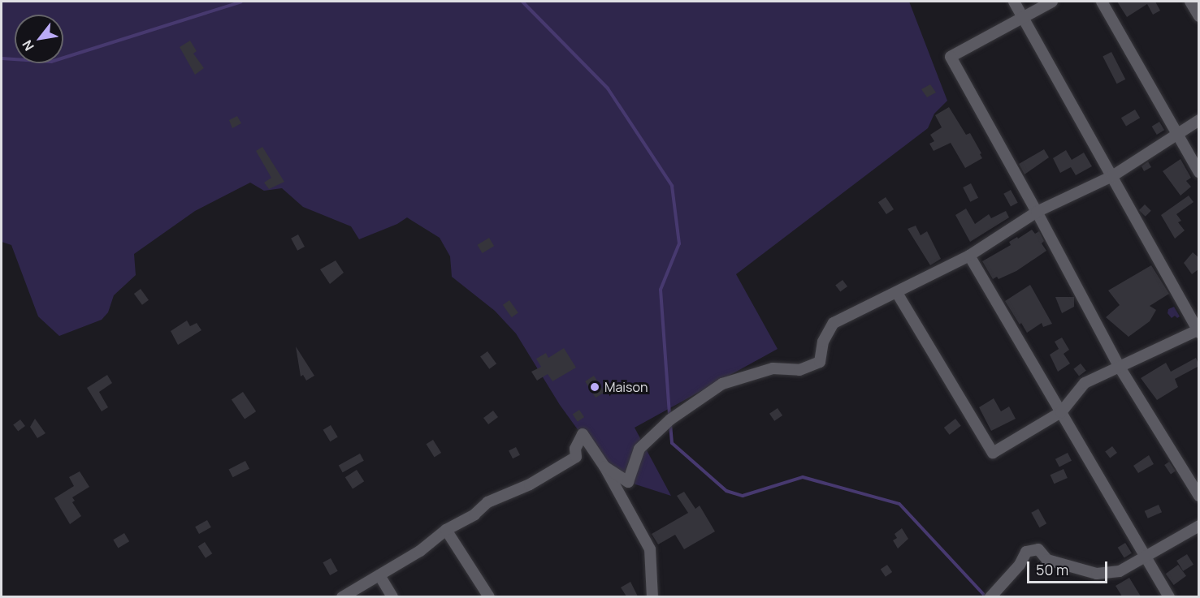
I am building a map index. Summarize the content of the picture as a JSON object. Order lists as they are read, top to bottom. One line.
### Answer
{"places":["Maison"],"scale_bar":"50 m","north":"bottom left"}
